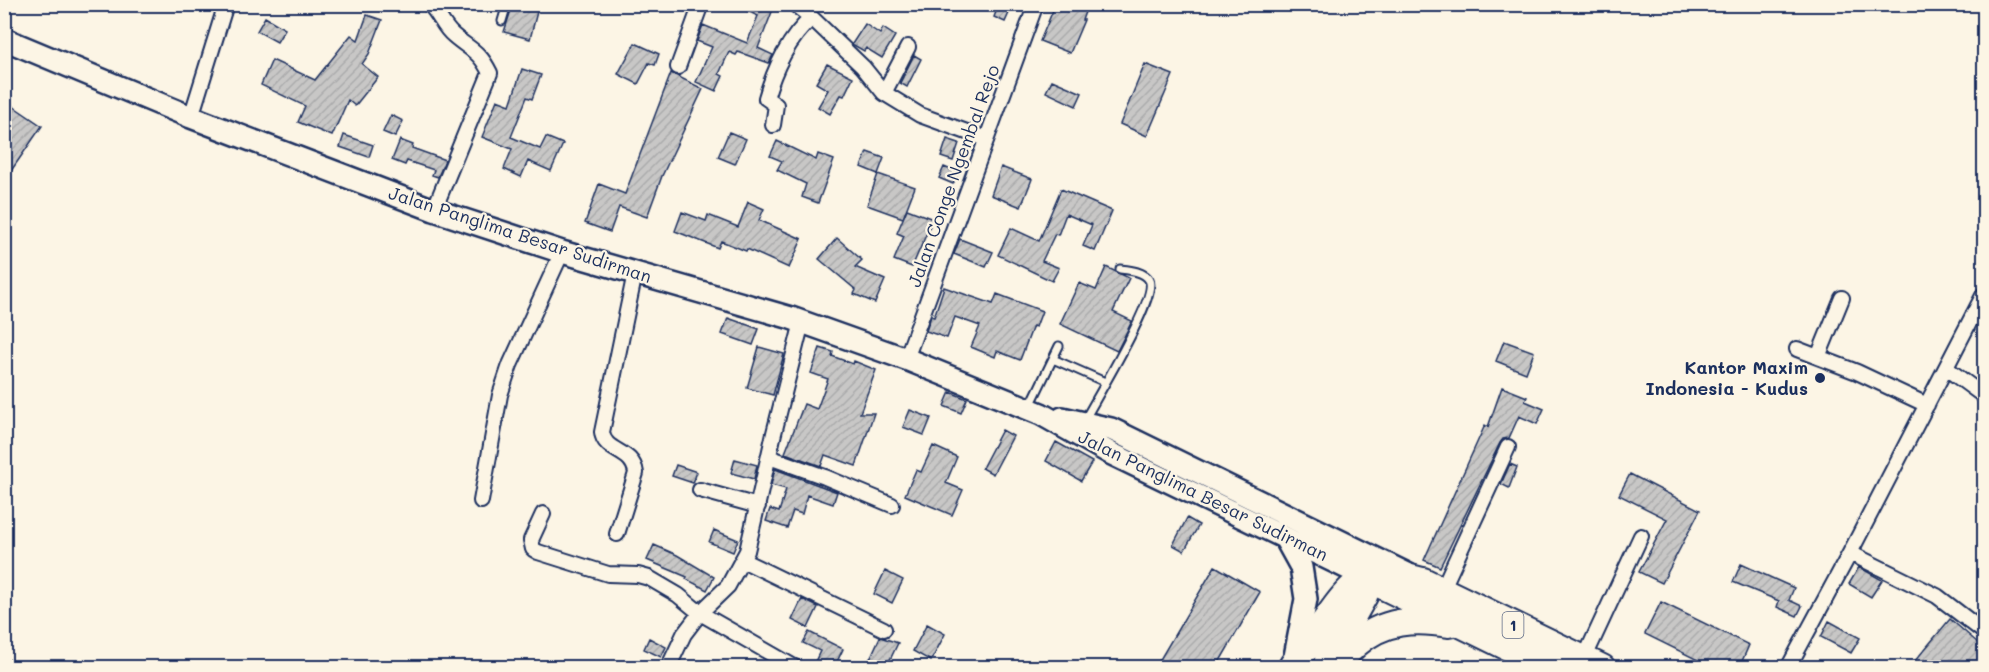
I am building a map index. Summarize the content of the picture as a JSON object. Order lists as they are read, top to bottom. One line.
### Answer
{"streets":{"highway":["1"],"main road":["Jalan Panglima Besar Sudirman"],"street":["Jalan Conge Ngembal Rejo"]},"crossings":[["Jalan Conge Ngembal Rejo","Jalan Panglima Besar Sudirman"],["Jalan Panglima Besar Sudirman","1"]],"places":["Kantor Maxim Indonesia - Kudus"]}
